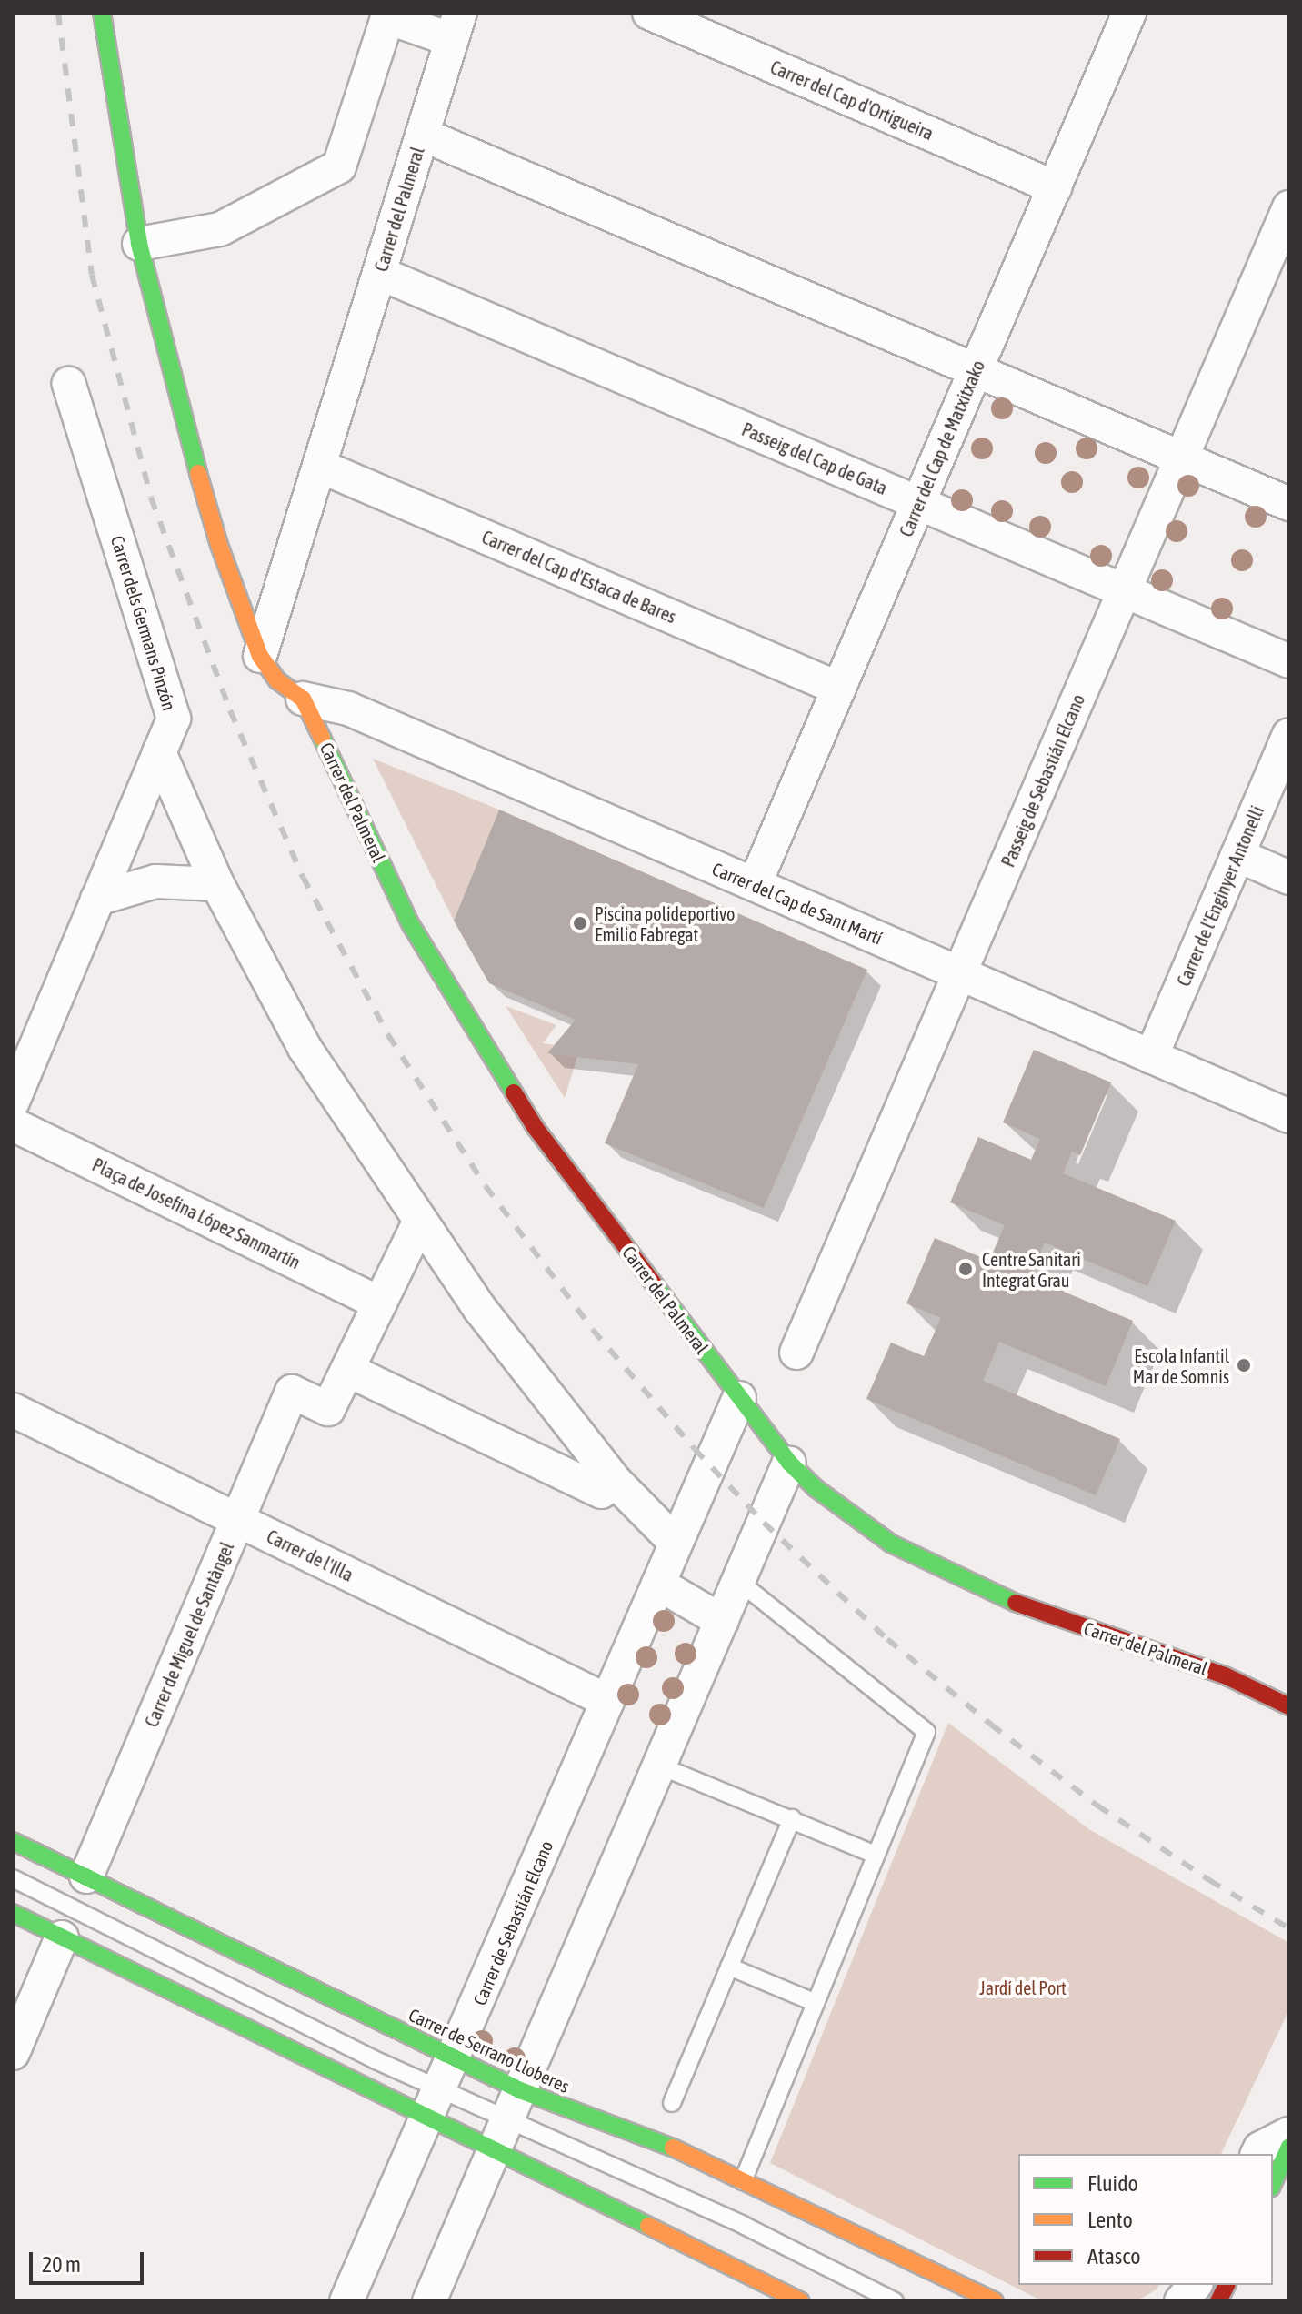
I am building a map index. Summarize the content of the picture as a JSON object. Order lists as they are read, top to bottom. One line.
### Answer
{"streets":{"street":["Carrer del Cap d'Ortigueira","Carrer del Palmeral","Carrer del Cap de Matxitxako","Passeig del Cap de Gata","Carrer del Cap d'Estaca de Bares","Carrer dels Germans Pinzón","Passeig de Sebastián Elcano","Carrer de l'Enginyer Antonelli","Carrer del Cap de Sant Martí","Plaça de Josefina López Sanmartín","Carrer de l'Illa","Carrer de Miguel de Santàngel","Carrer de Sebastián Elcano","Carrer de Serrano Lloberes"]},"crossings":[["Carrer del Cap d'Ortigueira","Carrer del Cap de Matxitxako"],["Carrer del Palmeral","Passeig del Cap de Gata"],["Carrer del Palmeral","Carrer del Cap d'Estaca de Bares"],["Carrer del Palmeral","Carrer del Cap de Sant Martí"],["Carrer del Palmeral","Carrer de Sebastián Elcano"],["Carrer del Cap de Matxitxako","Passeig del Cap de Gata"],["Carrer del Cap de Matxitxako","Carrer del Cap d'Estaca de Bares"],["Carrer del Cap de Matxitxako","Carrer del Cap de Sant Martí"],["Passeig del Cap de Gata","Passeig de Sebastián Elcano"],["Passeig de Sebastián Elcano","Carrer del Cap de Sant Martí"],["Carrer de l'Enginyer Antonelli","Carrer del Cap de Sant Martí"],["Carrer de l'Illa","Carrer de Miguel de Santàngel"],["Carrer de l'Illa","Carrer de Sebastián Elcano"],["Carrer de Miguel de Santàngel","Carrer de Serrano Lloberes"],["Carrer de Sebastián Elcano","Carrer de Serrano Lloberes"]],"parks":["Jardí del Port"],"places":["Piscina polideportivo Emilio Fabregat","Centre Sanitari Integrat Grau","Escola Infantil Mar de Somnis"],"legend":["Fluido","Lento","Atasco"],"scale_bar":"20 m"}
